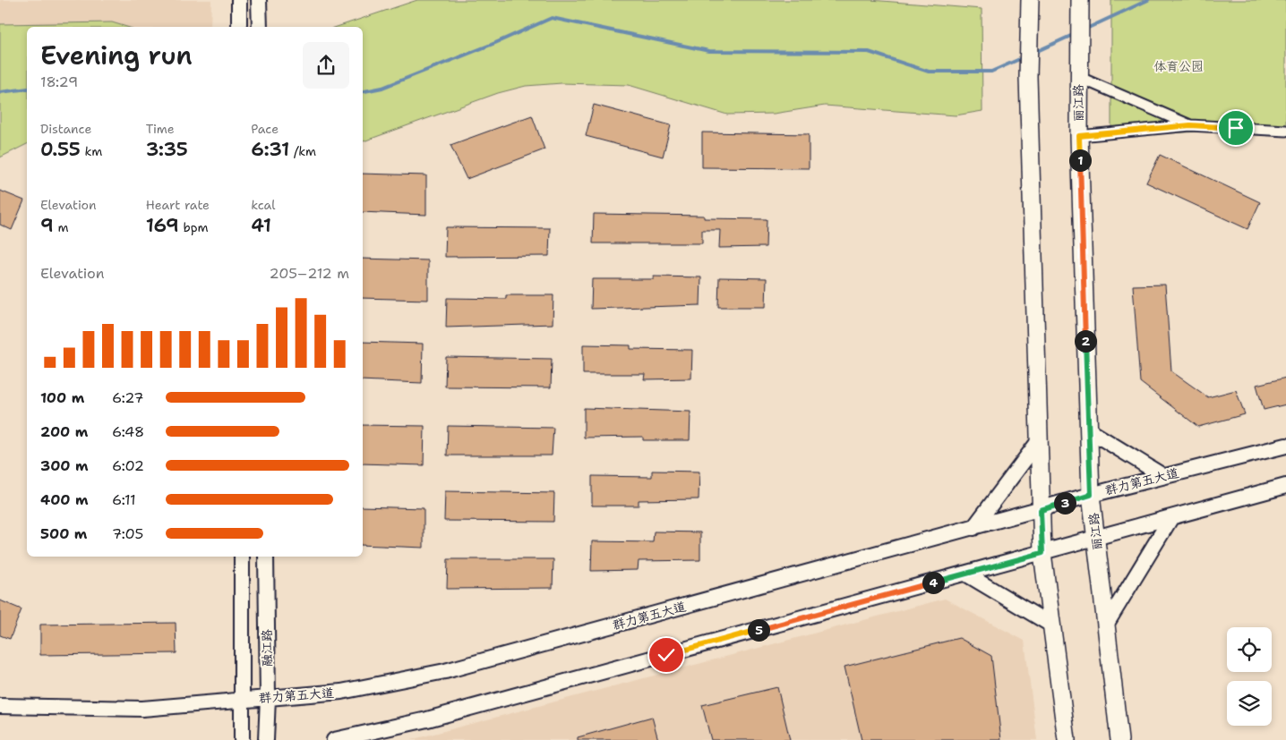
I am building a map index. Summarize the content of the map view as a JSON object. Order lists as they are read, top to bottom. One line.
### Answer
{"streets":{"main road":["丽江路","群力第五大道","融江路"]},"crossings":[["丽江路","群力第五大道"],["群力第五大道","融江路"]],"parks":["体育公园"],"page":{"heading":["Evening run","18:29"],"stats":[["Distance","0.55 km"],["Time","3:35"],["Pace","6:31 /km"],["Elevation","9 m"],["Heart rate","169 bpm"],["kcal","41"]],"pins":["1","2","3","4","5"],"chart":["Elevation","205–212 m"],"list":[{"name":"100 m","note":"6:27"},{"name":"200 m","note":"6:48"},{"name":"300 m","note":"6:02"},{"name":"400 m","note":"6:11"},{"name":"500 m","note":"7:05"}]}}
